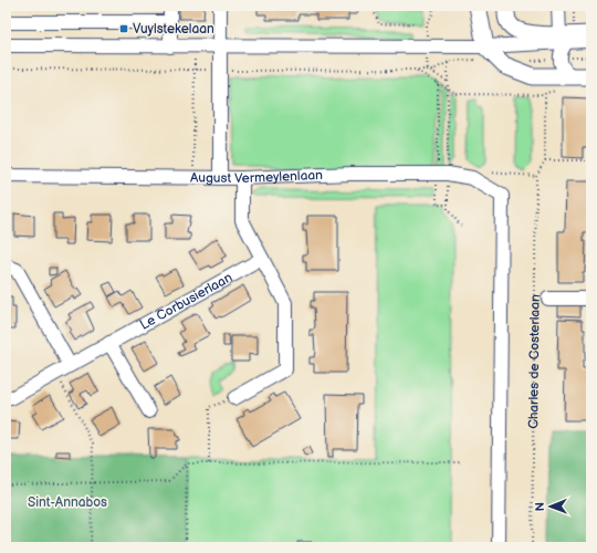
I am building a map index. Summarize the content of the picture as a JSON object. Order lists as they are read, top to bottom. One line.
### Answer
{"streets":{"street":["August Vermeylenlaan","Le Corbusierlaan"],"path":["Charles de Costerlaan"]},"parks":["Sint-Annabos"],"places":{"transit":["Vuylstekelaan"]},"north":"left"}
